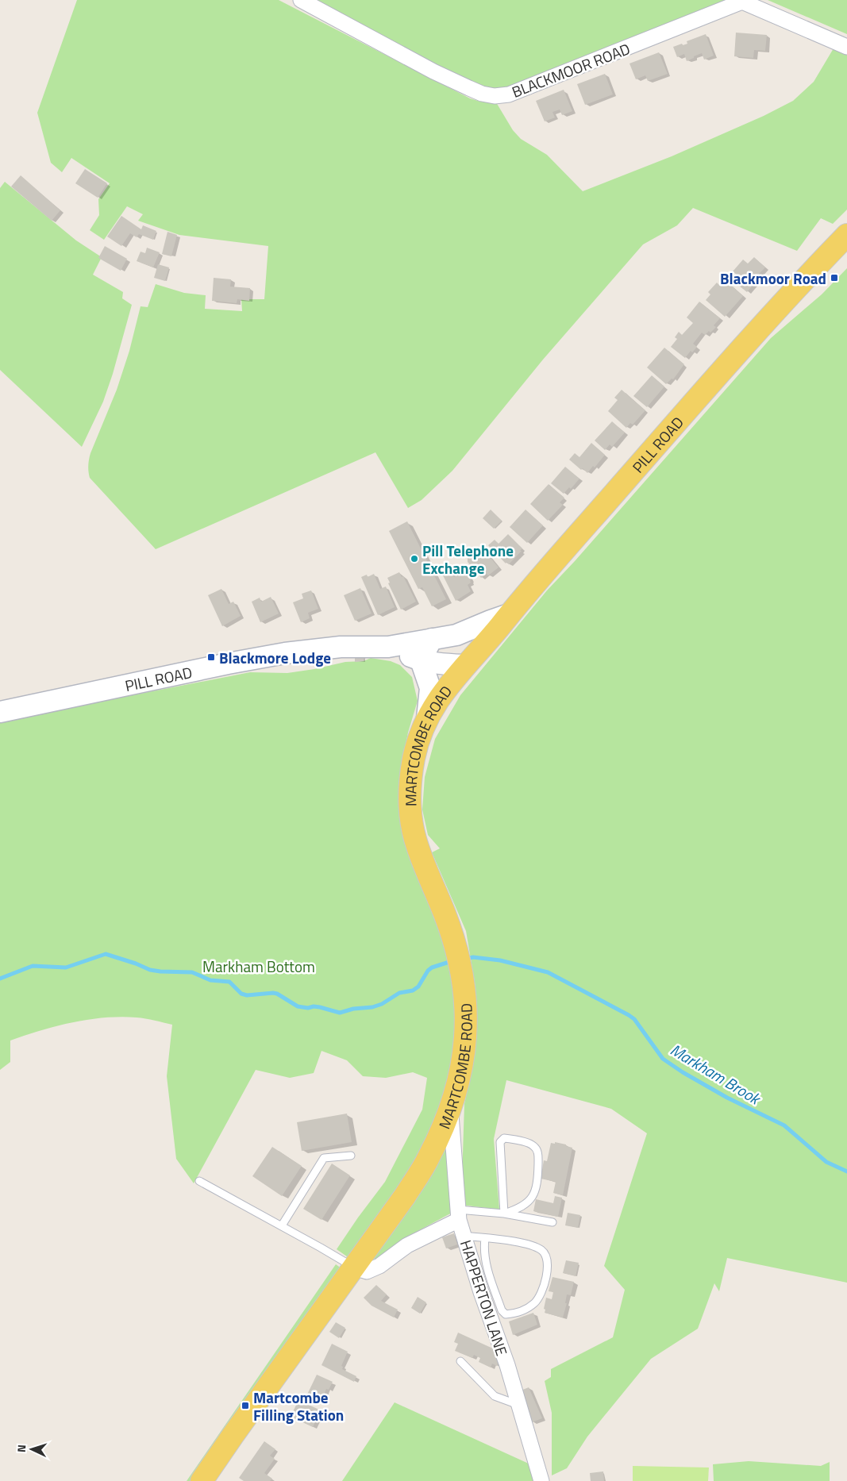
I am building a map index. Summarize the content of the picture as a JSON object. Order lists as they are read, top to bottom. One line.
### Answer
{"streets":{"main road":["PILL ROAD","MARTCOMBE ROAD"],"street":["BLACKMOOR ROAD","HAPPERTON LANE"]},"crossings":[["PILL ROAD","MARTCOMBE ROAD"],["MARTCOMBE ROAD","HAPPERTON LANE"]],"water":["Markham Brook"],"parks":["Markham Bottom"],"places":{"transit":["Blackmoor Road","Blackmore Lodge","Martcombe Filling Station"],"other":["Pill Telephone Exchange"]},"north":"left"}
